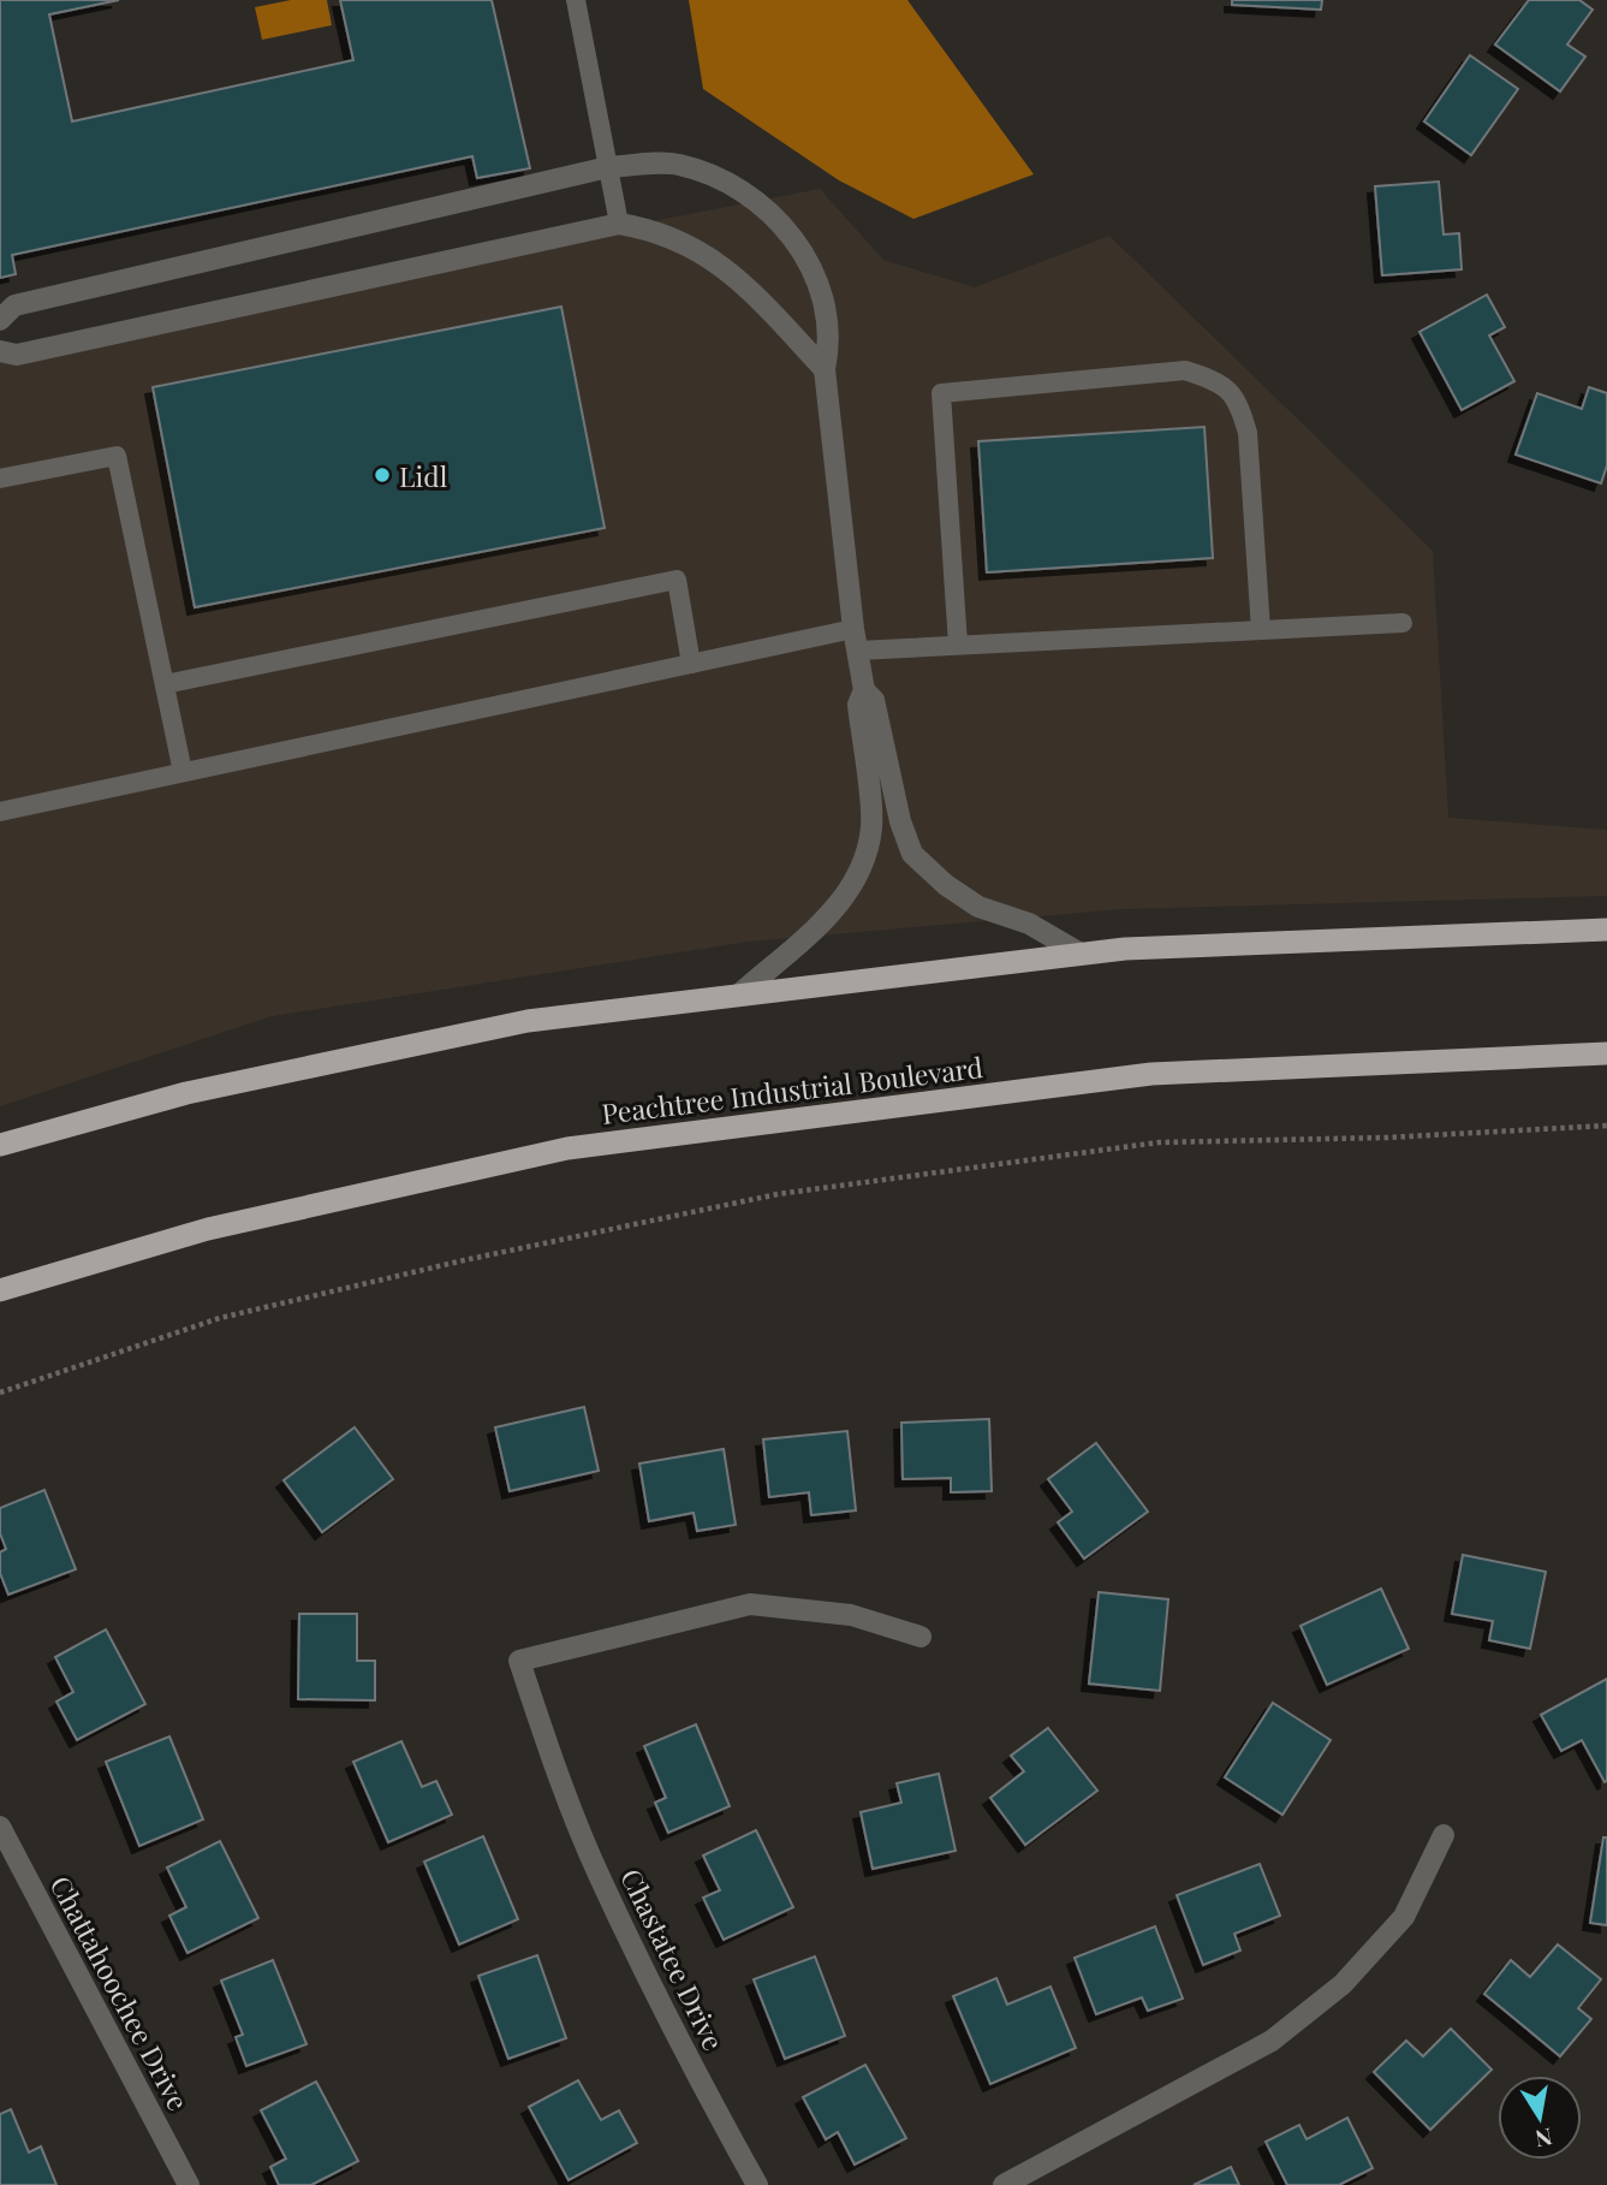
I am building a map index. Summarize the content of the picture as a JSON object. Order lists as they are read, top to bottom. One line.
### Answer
{"streets":{"highway":["Peachtree Industrial Boulevard"],"street":["Chastatee Drive","Chattahoochee Drive"]},"places":["Lidl"],"north":"bottom"}
